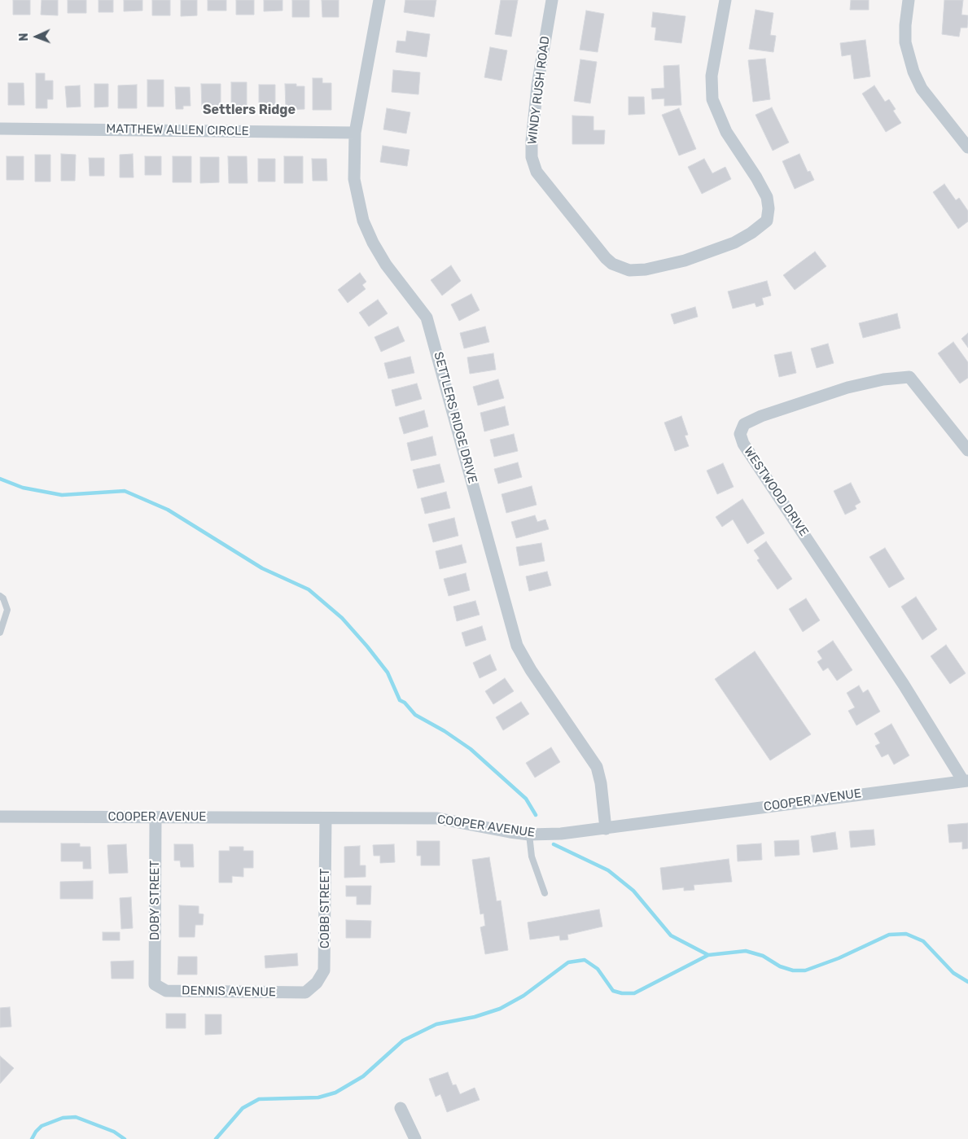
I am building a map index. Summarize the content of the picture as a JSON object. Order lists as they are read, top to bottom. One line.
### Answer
{"streets":{"street":["WINDY RUSH ROAD","MATTHEW ALLEN CIRCLE","SETTLERS RIDGE DRIVE","WESTWOOD DRIVE","COOPER AVENUE","DOBY STREET","COBB STREET","DENNIS AVENUE"]},"crossings":[["MATTHEW ALLEN CIRCLE","SETTLERS RIDGE DRIVE"],["SETTLERS RIDGE DRIVE","COOPER AVENUE"],["WESTWOOD DRIVE","COOPER AVENUE"],["COOPER AVENUE","DOBY STREET"],["COOPER AVENUE","COBB STREET"],["DOBY STREET","DENNIS AVENUE"],["COBB STREET","DENNIS AVENUE"]],"districts":["Settlers Ridge"],"north":"left"}
